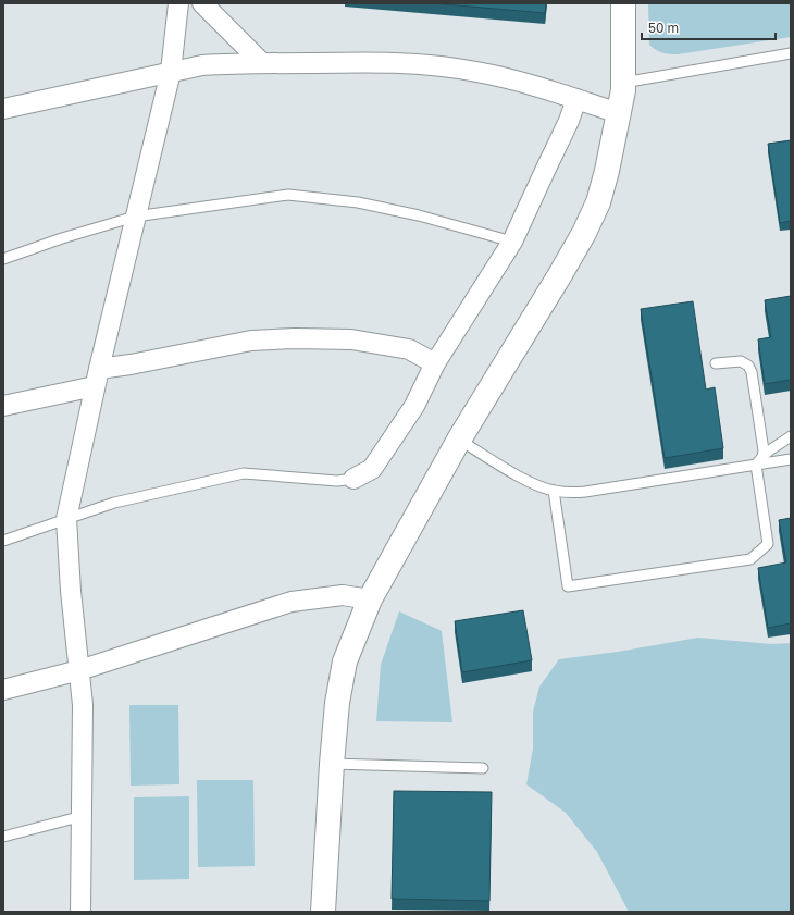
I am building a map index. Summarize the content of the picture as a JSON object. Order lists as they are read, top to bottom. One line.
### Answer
{"scale_bar":"50 m"}
